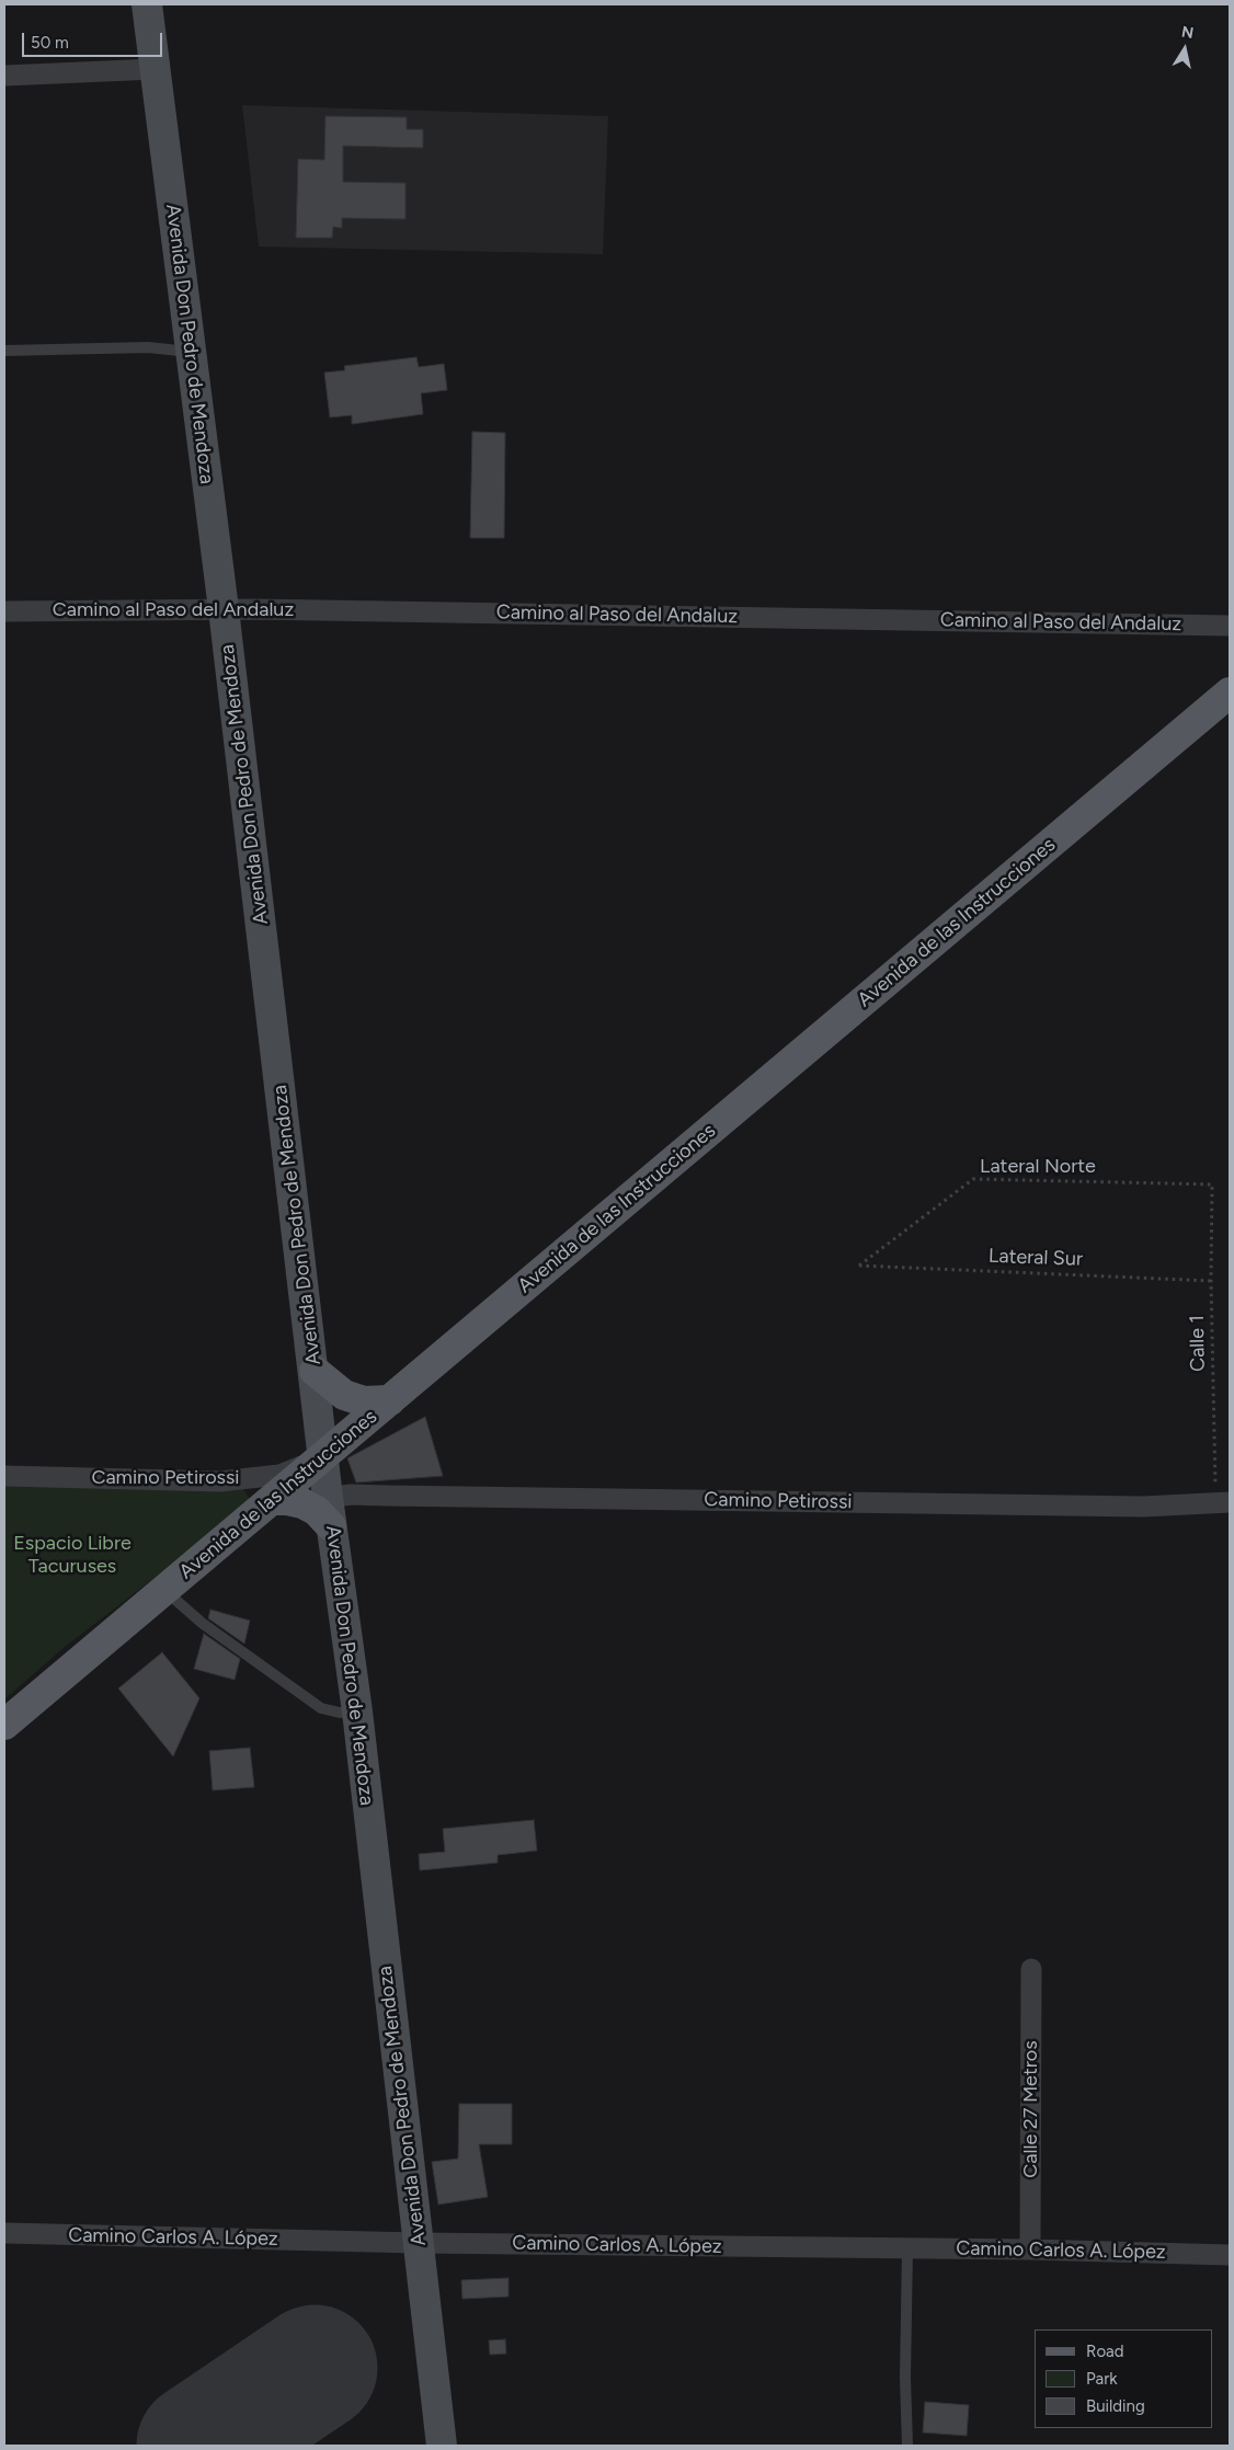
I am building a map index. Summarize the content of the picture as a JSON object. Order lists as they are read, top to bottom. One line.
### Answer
{"streets":{"main road":["Avenida de las Instrucciones"],"street":["Avenida Don Pedro de Mendoza","Camino al Paso del Andaluz","Camino Petirossi","Calle 27 Metros","Camino Carlos A. López"],"path":["Lateral Norte","Lateral Sur","Calle 1"]},"crossings":[["Avenida Don Pedro de Mendoza","Camino al Paso del Andaluz"],["Avenida Don Pedro de Mendoza","Avenida de las Instrucciones"],["Avenida Don Pedro de Mendoza","Camino Petirossi"],["Avenida Don Pedro de Mendoza","Camino Carlos A. López"],["Avenida de las Instrucciones","Camino Petirossi"],["Lateral Norte","Lateral Sur"],["Lateral Norte","Calle 1"],["Lateral Sur","Calle 1"],["Calle 1","Camino Petirossi"],["Calle 27 Metros","Camino Carlos A. López"]],"parks":["Espacio Libre Tacuruses"],"legend":["Road","Park","Building"],"scale_bar":"50 m","north":"top"}
